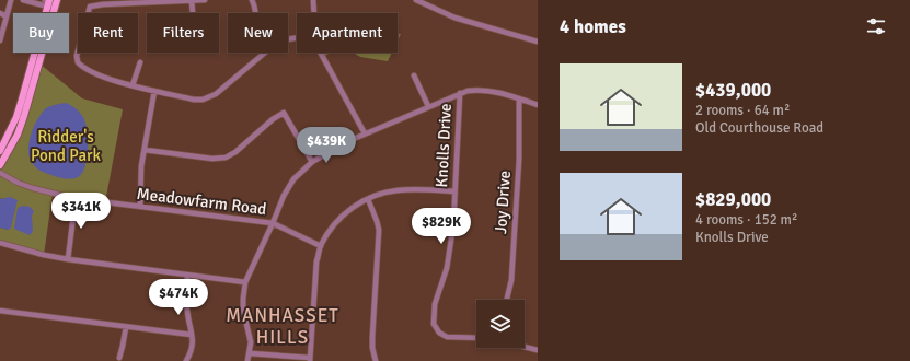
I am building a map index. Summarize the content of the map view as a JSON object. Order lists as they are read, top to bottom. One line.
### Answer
{"streets":{"street":["Knolls Drive","Meadowfarm Road","Joy Drive"]},"districts":["MANHASSET HILLS"],"parks":["Ridder's Pond Park"],"page":{"heading":"4 homes","chip":["Buy","Rent","Filters","New","Apartment"],"list":[{"name":"$439,000","note":"2 rooms · 64 m² · Old Courthouse Road"},{"name":"$829,000","note":"4 rooms · 152 m² · Knolls Drive"}],"price":["$439K","$341K","$829K","$474K"]}}
